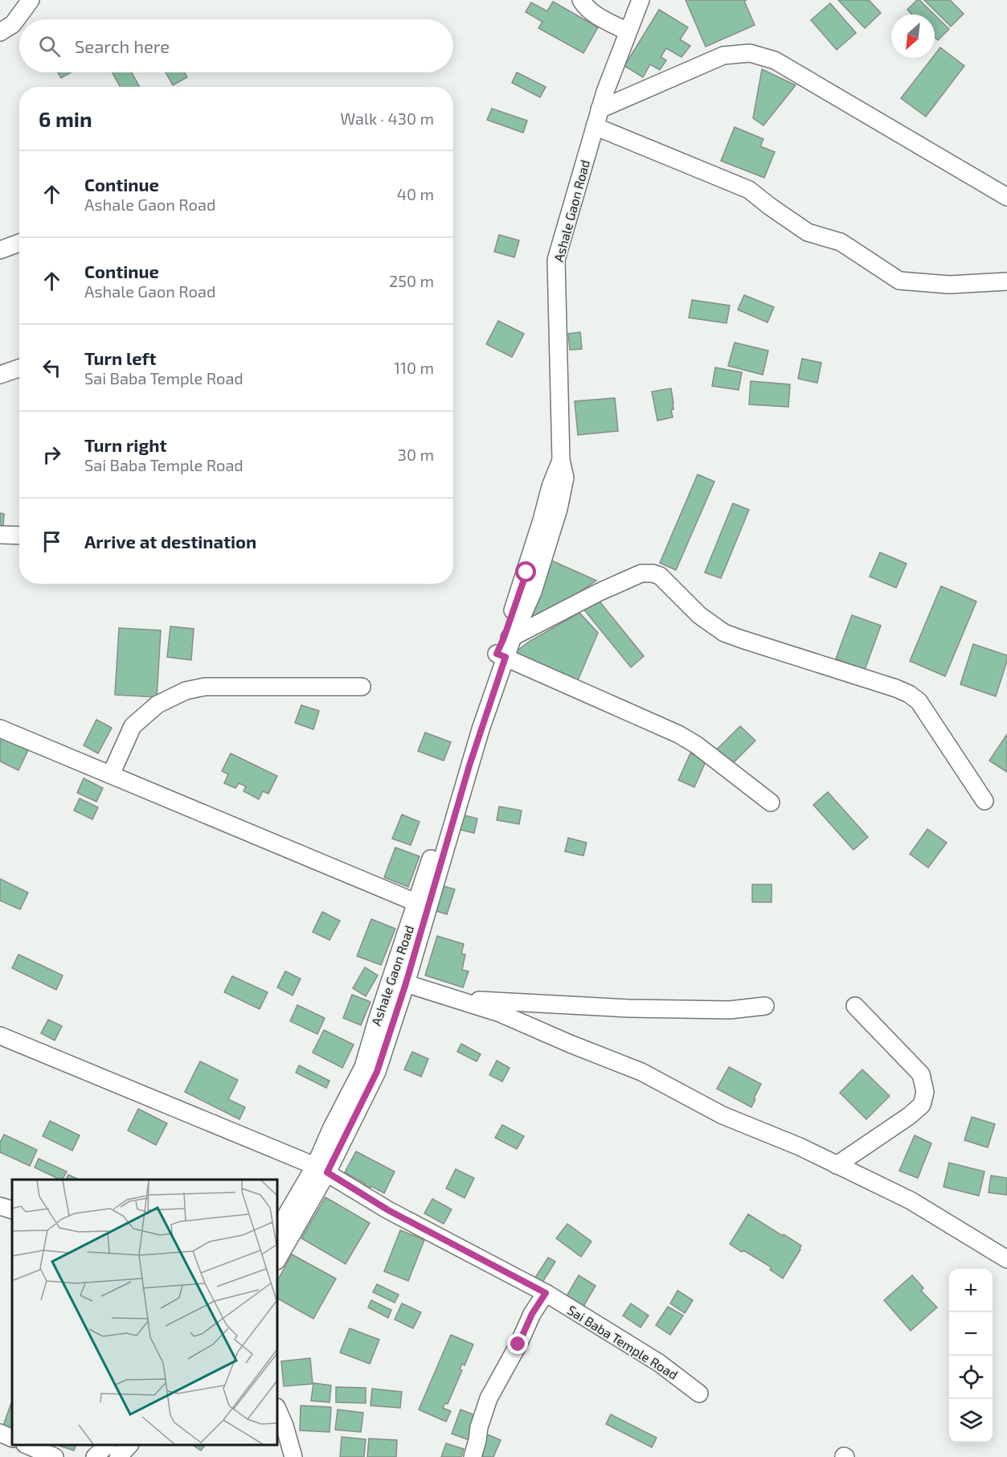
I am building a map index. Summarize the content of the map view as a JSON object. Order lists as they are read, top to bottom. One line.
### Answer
{"streets":{"street":["Ashale Gaon Road","Sai Baba Temple Road"]},"crossings":[["Ashale Gaon Road","Sai Baba Temple Road"]],"north":"bottom left","page":{"search":"Search here","heading":["6 min","Walk · 430 m"],"list":[["Continue","Ashale Gaon Road","40 m"],["Continue","Ashale Gaon Road","250 m"],["Turn left","Sai Baba Temple Road","110 m"],["Turn right","Sai Baba Temple Road","30 m"],"Arrive at destination"],"map_buttons":["+","−"]}}
